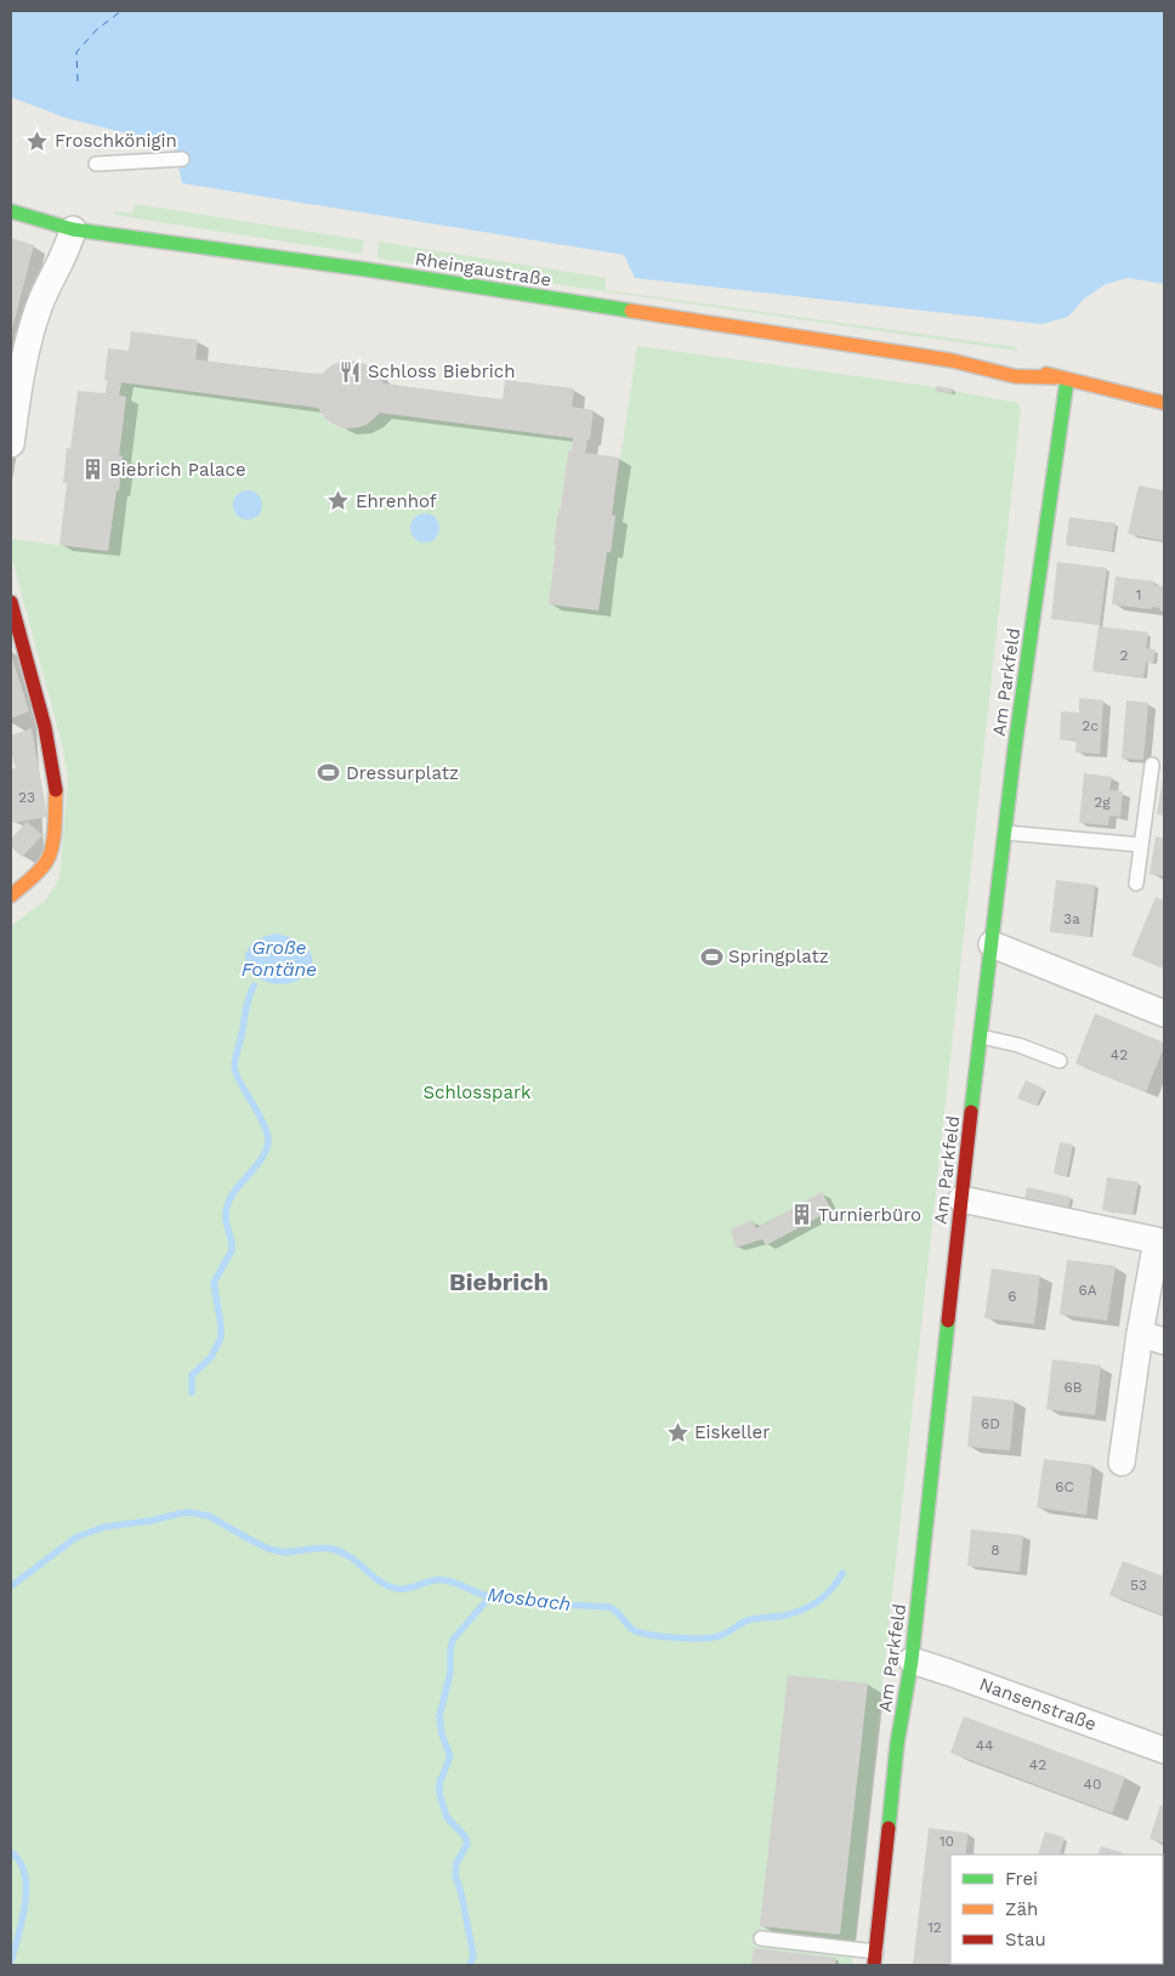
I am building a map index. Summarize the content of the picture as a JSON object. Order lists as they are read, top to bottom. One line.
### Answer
{"streets":{"street":["Rheingaustraße","Am Parkfeld","Nansenstraße"]},"crossings":[["Rheingaustraße","Am Parkfeld"],["Am Parkfeld","Nansenstraße"]],"districts":["Biebrich"],"water":["Große Fontäne","Mosbach"],"parks":["Schlosspark"],"places":{"place":["Froschkönigin","Ehrenhof","Eiskeller"],"restaurant":["Schloss Biebrich"],"building":["Biebrich Palace","Turnierbüro"],"sports":["Dressurplatz","Springplatz"]},"house_numbers":["1","2","2c","23","2g","3a","42","6A","6","6B","6D","6C","8","53","44","42","40","10","12"],"legend":["Frei","Zäh","Stau"]}
